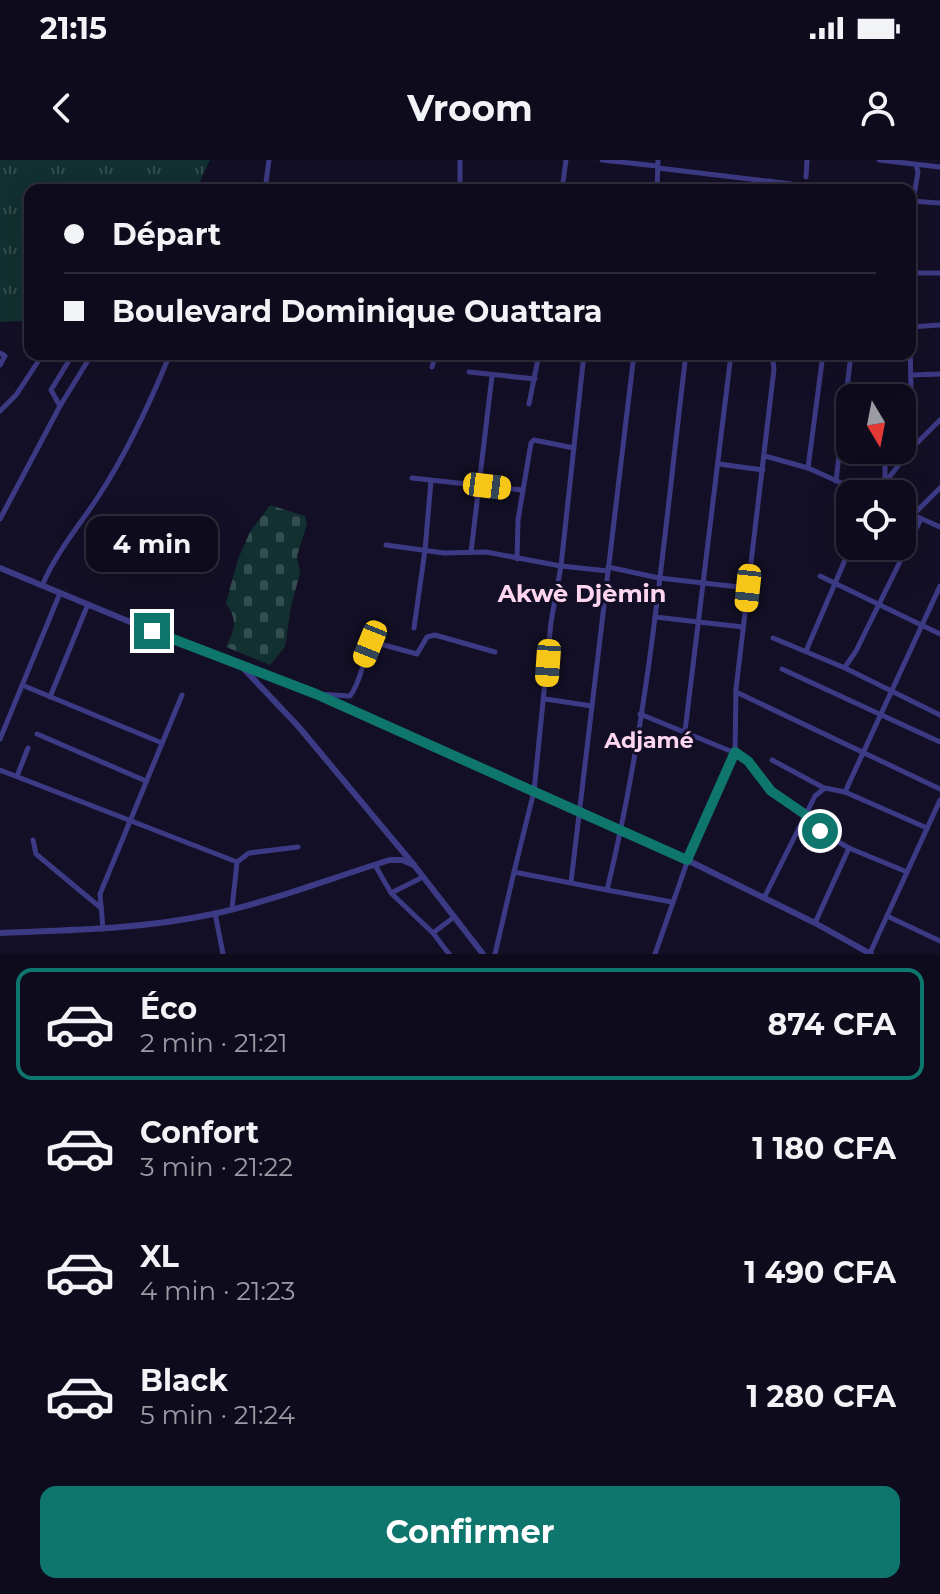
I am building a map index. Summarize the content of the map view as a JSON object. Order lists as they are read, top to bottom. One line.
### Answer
{"districts":["Akwè Djèmin","Adjamé"],"north":"bottom","page":{"status":"21:15","header":"Vroom","banner":["Départ","Boulevard Dominique Ouattara"],"bubble":"4 min","list":[{"name":"Éco","note":"2 min · 21:21","value":"874 CFA"},{"name":"Confort","note":"3 min · 21:22","value":"1 180 CFA"},{"name":"XL","note":"4 min · 21:23","value":"1 490 CFA"},{"name":"Black","note":"5 min · 21:24","value":"1 280 CFA"}],"buttons":"Confirmer"}}
